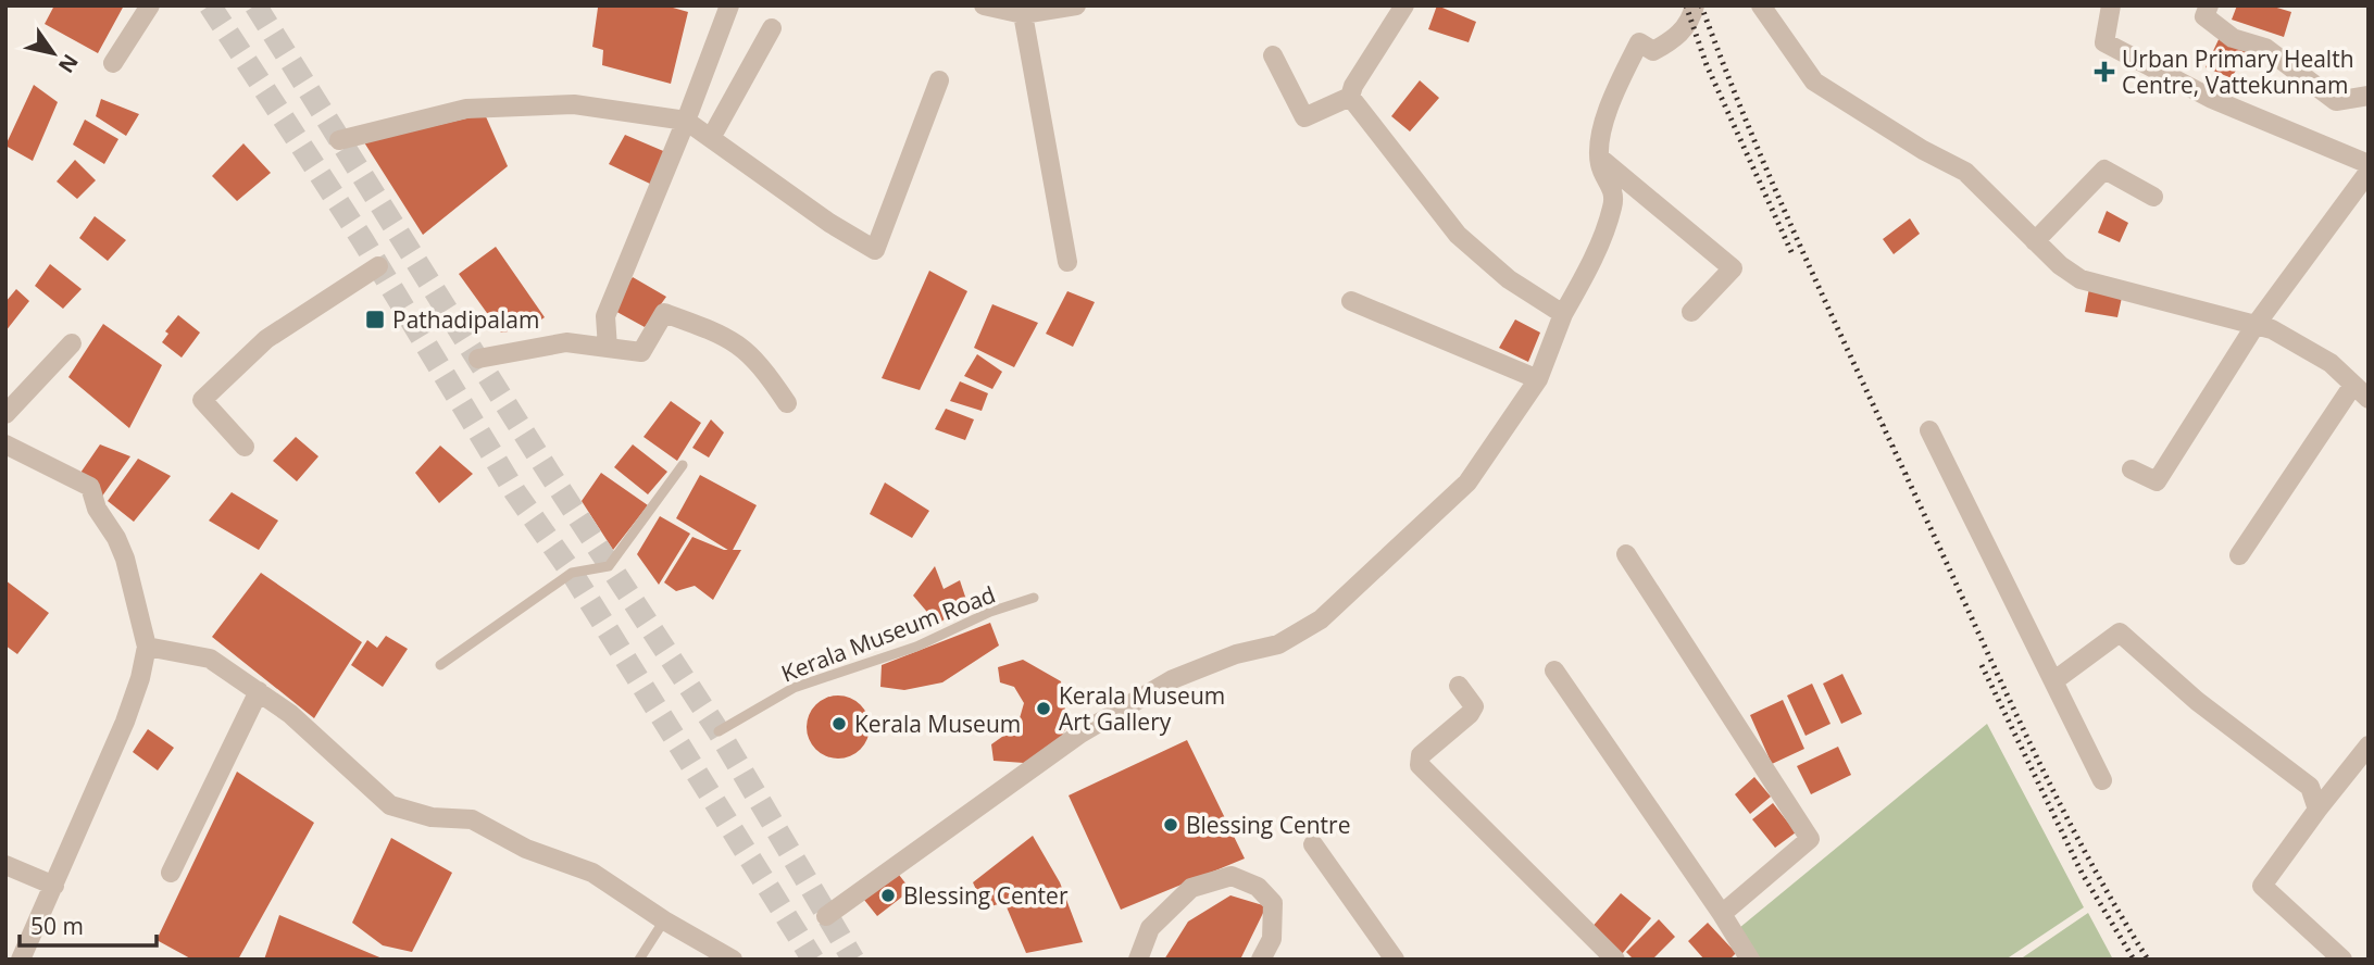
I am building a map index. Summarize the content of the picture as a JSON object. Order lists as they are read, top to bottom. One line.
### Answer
{"streets":{"lane":["Kerala Museum Road"]},"places":{"health":["Urban Primary Health Centre, Vattekunnam"],"transit":["Pathadipalam"],"other":["Kerala Museum Art Gallery","Kerala Museum","Blessing Centre","Blessing Center"]},"scale_bar":"50 m","north":"bottom right"}
